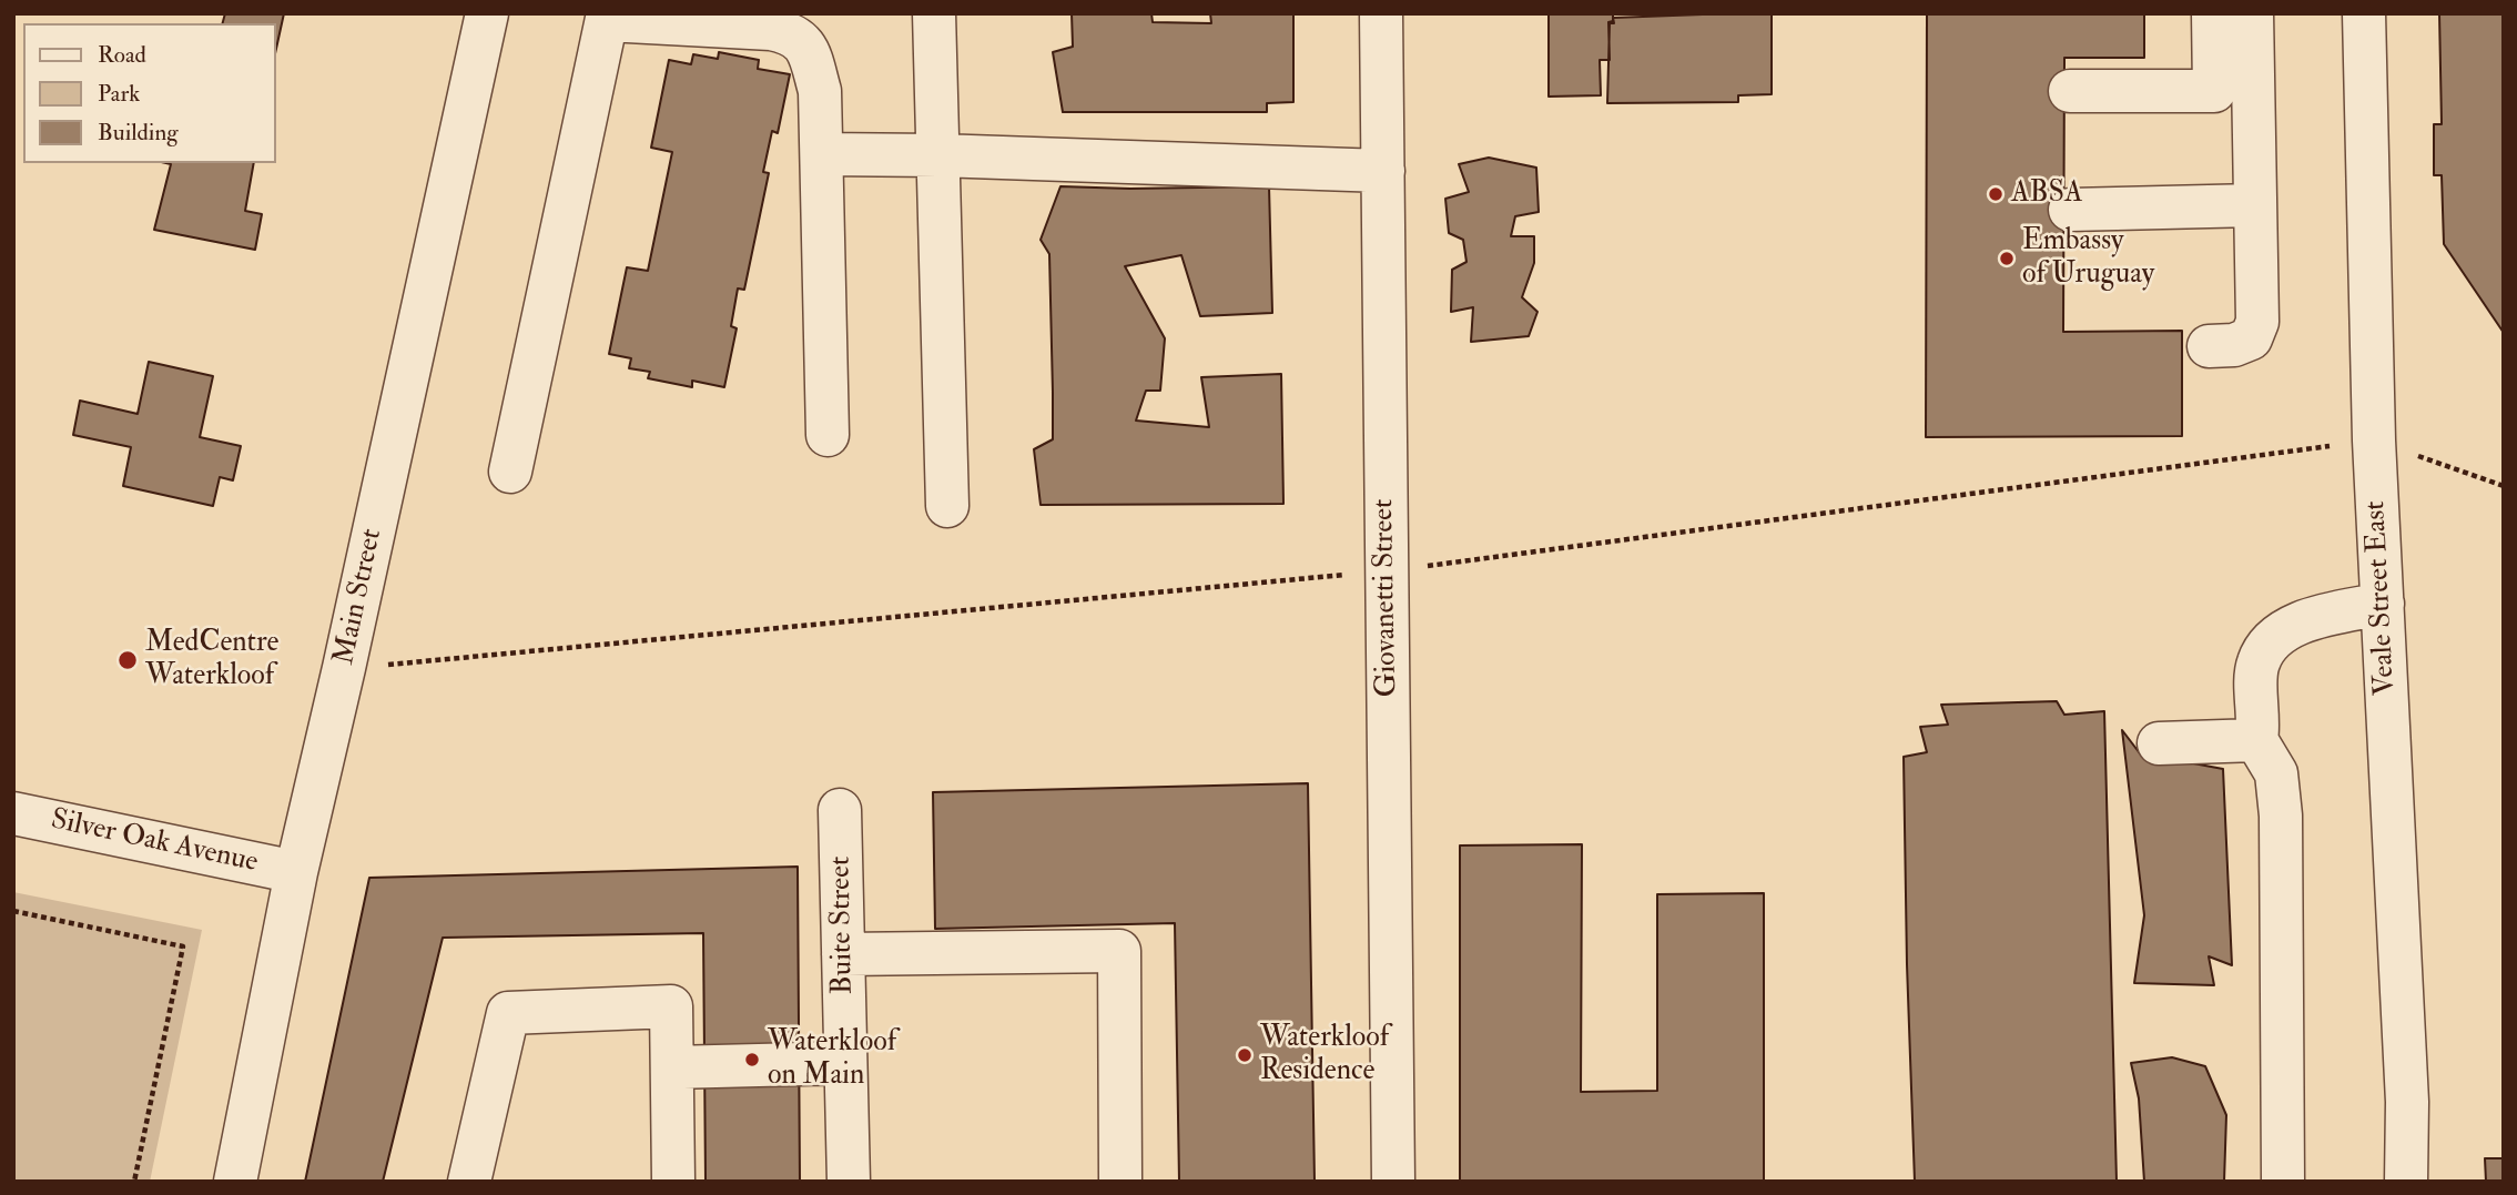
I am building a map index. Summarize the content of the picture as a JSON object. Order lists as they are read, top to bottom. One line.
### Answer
{"streets":{"street":["Main Street","Giovanetti Street","Veale Street East","Silver Oak Avenue","Buite Street"]},"crossings":[["Main Street","Silver Oak Avenue"]],"places":["ABSA","Embassy of Uruguay","MedCentre Waterkloof","Waterkloof Residence","Waterkloof on Main"],"legend":["Road","Park","Building"]}
